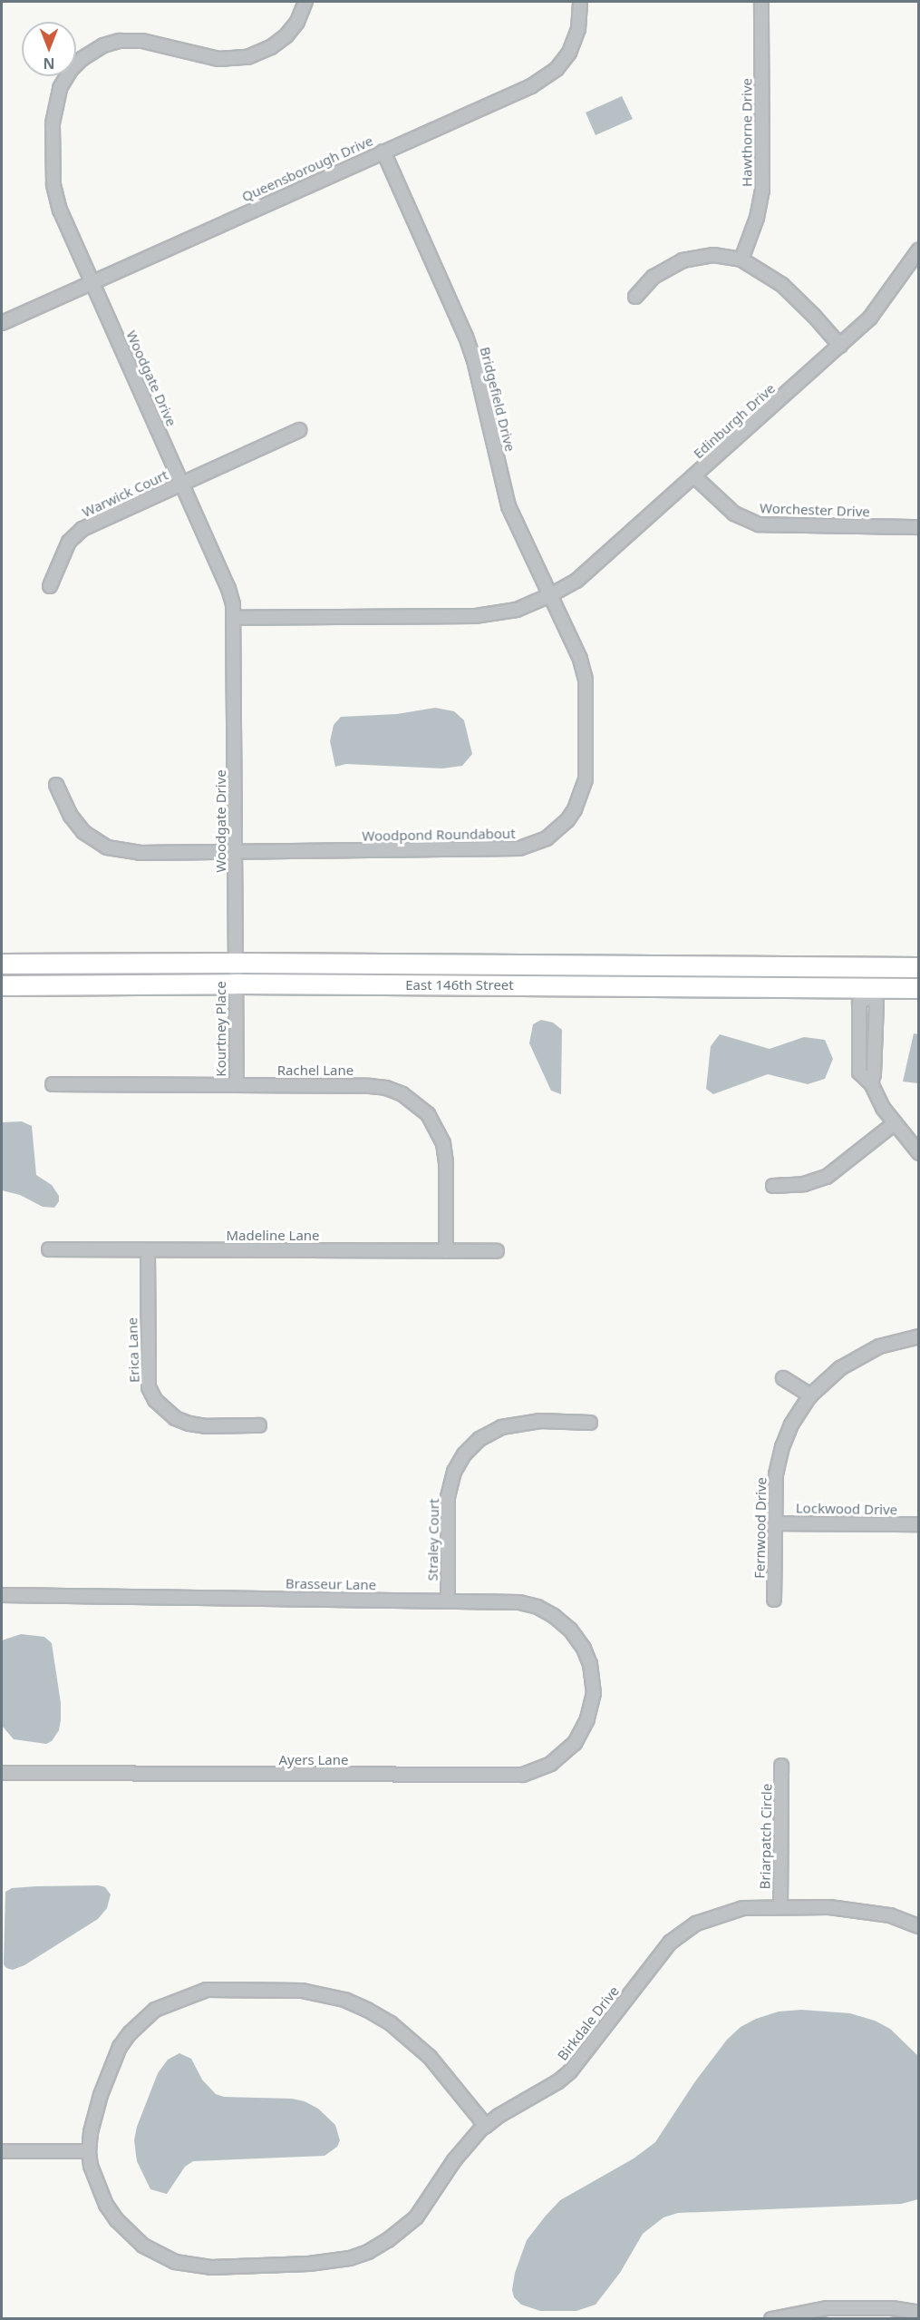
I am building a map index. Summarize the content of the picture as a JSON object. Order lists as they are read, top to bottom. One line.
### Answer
{"streets":{"main road":["East 146th Street"],"street":["Hawthorne Drive","Queensborough Drive","Woodgate Drive","Bridgefield Drive","Edinburgh Drive","Warwick Court","Worchester Drive","Woodpond Roundabout","Kourtney Place","Rachel Lane","Madeline Lane","Erica Lane","Lockwood Drive","Fernwood Drive","Straley Court","Brasseur Lane","Ayers Lane","Briarpatch Circle","Birkdale Drive"]},"crossings":[["Queensborough Drive","Woodgate Drive"],["Queensborough Drive","Bridgefield Drive"],["Woodgate Drive","Warwick Court"],["Woodgate Drive","Woodpond Roundabout"],["Woodgate Drive","East 146th Street"],["Woodgate Drive","Kourtney Place"],["Bridgefield Drive","Edinburgh Drive"],["Bridgefield Drive","Woodpond Roundabout"],["Edinburgh Drive","Worchester Drive"],["Edinburgh Drive","Woodpond Roundabout"],["East 146th Street","Kourtney Place"],["Kourtney Place","Rachel Lane"],["Rachel Lane","Madeline Lane"],["Madeline Lane","Erica Lane"],["Lockwood Drive","Fernwood Drive"],["Straley Court","Brasseur Lane"],["Brasseur Lane","Ayers Lane"],["Briarpatch Circle","Birkdale Drive"]],"north":"bottom"}
